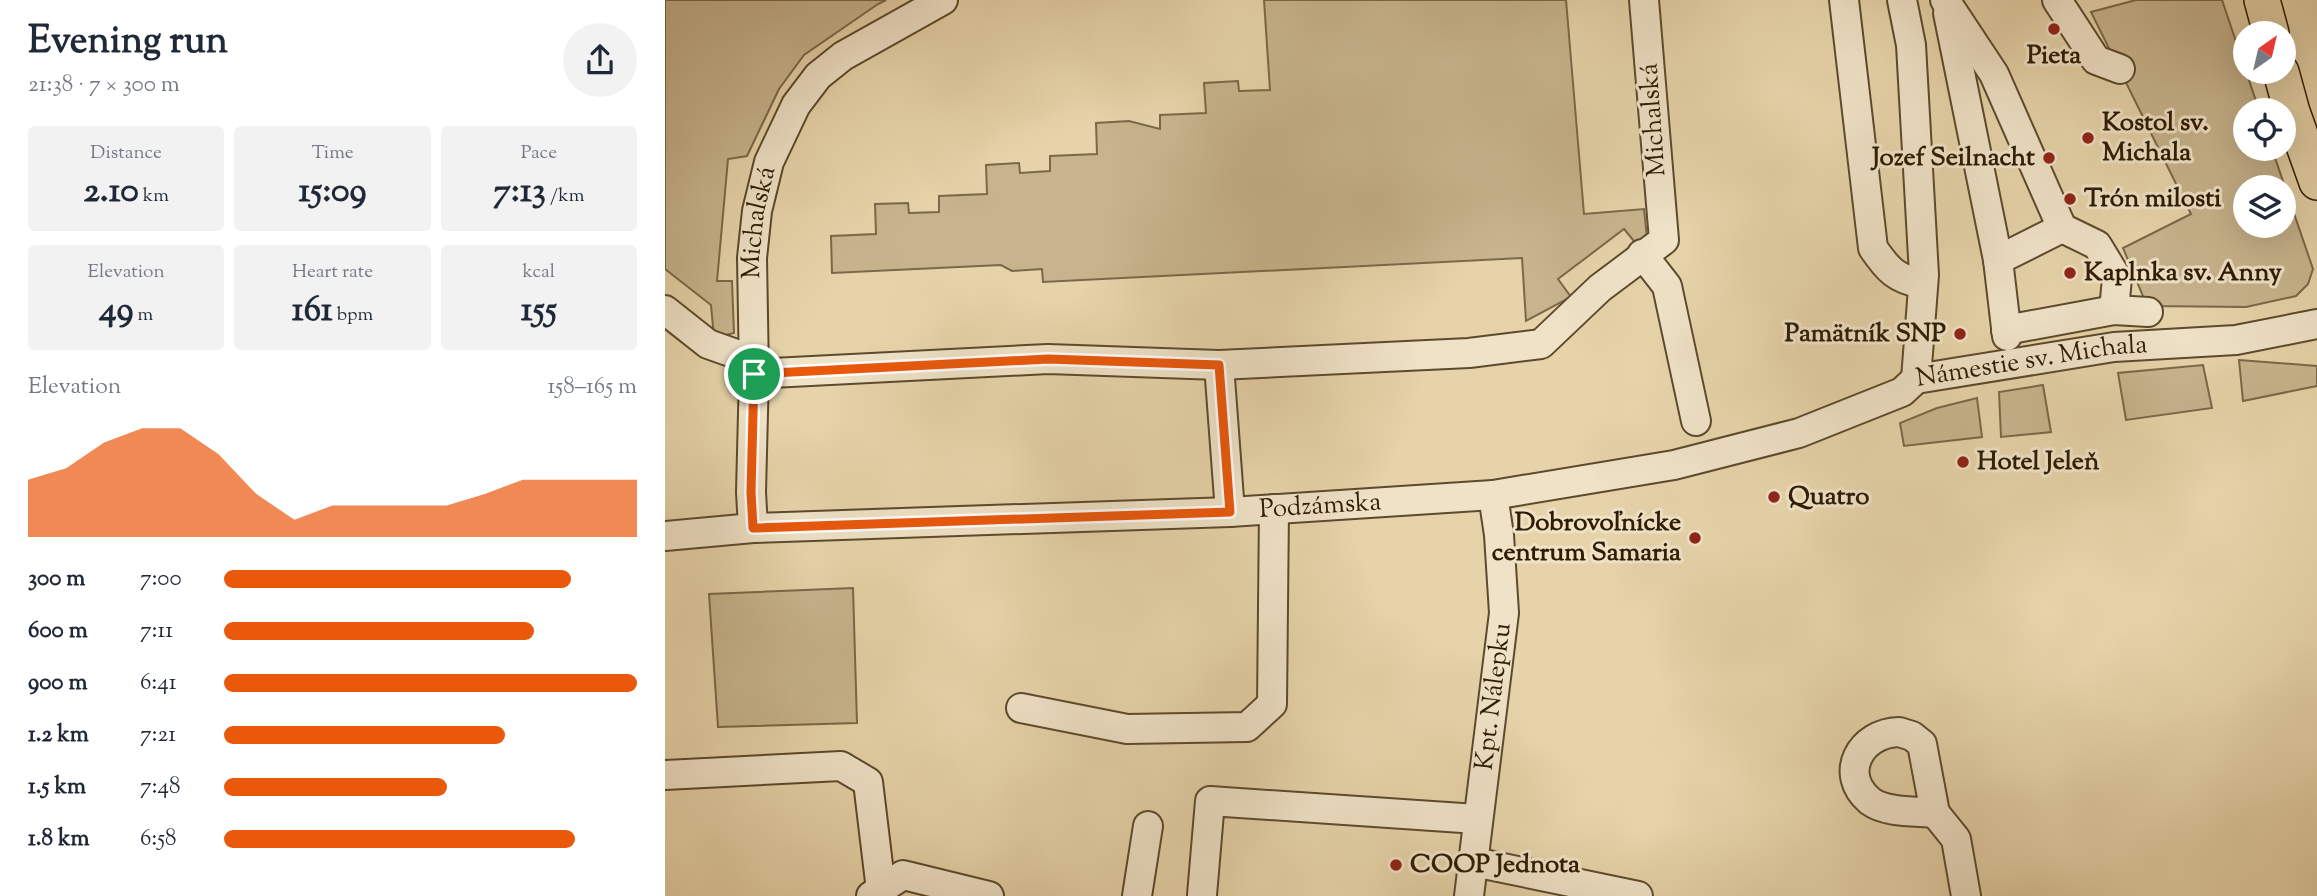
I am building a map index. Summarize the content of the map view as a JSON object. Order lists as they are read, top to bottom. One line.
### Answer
{"streets":{"street":["Michalská","Námestie sv. Michala","Podzámska","Kpt. Nálepku"]},"crossings":[["Michalská","Podzámska"],["Námestie sv. Michala","Podzámska"],["Podzámska","Kpt. Nálepku"]],"places":["Pieta","Kostol sv. Michala","Jozef Seilnacht","Trón milosti","Kaplnka sv. Anny","Pamätník SNP","Hotel Jeleň","Quatro","Dobrovoľnícke centrum Samaria","COOP Jednota"],"north":"top right","page":{"heading":["Evening run","21:38 · 7 × 300 m"],"stats":[["Distance","2.10 km"],["Time","15:09"],["Pace","7:13 /km"],["Elevation","49 m"],["Heart rate","161 bpm"],["kcal","155"]],"chart":["Elevation","158–165 m"],"list":[{"name":"300 m","note":"7:00"},{"name":"600 m","note":"7:11"},{"name":"900 m","note":"6:41"},{"name":"1.2 km","note":"7:21"},{"name":"1.5 km","note":"7:48"},{"name":"1.8 km","note":"6:58"}]}}
